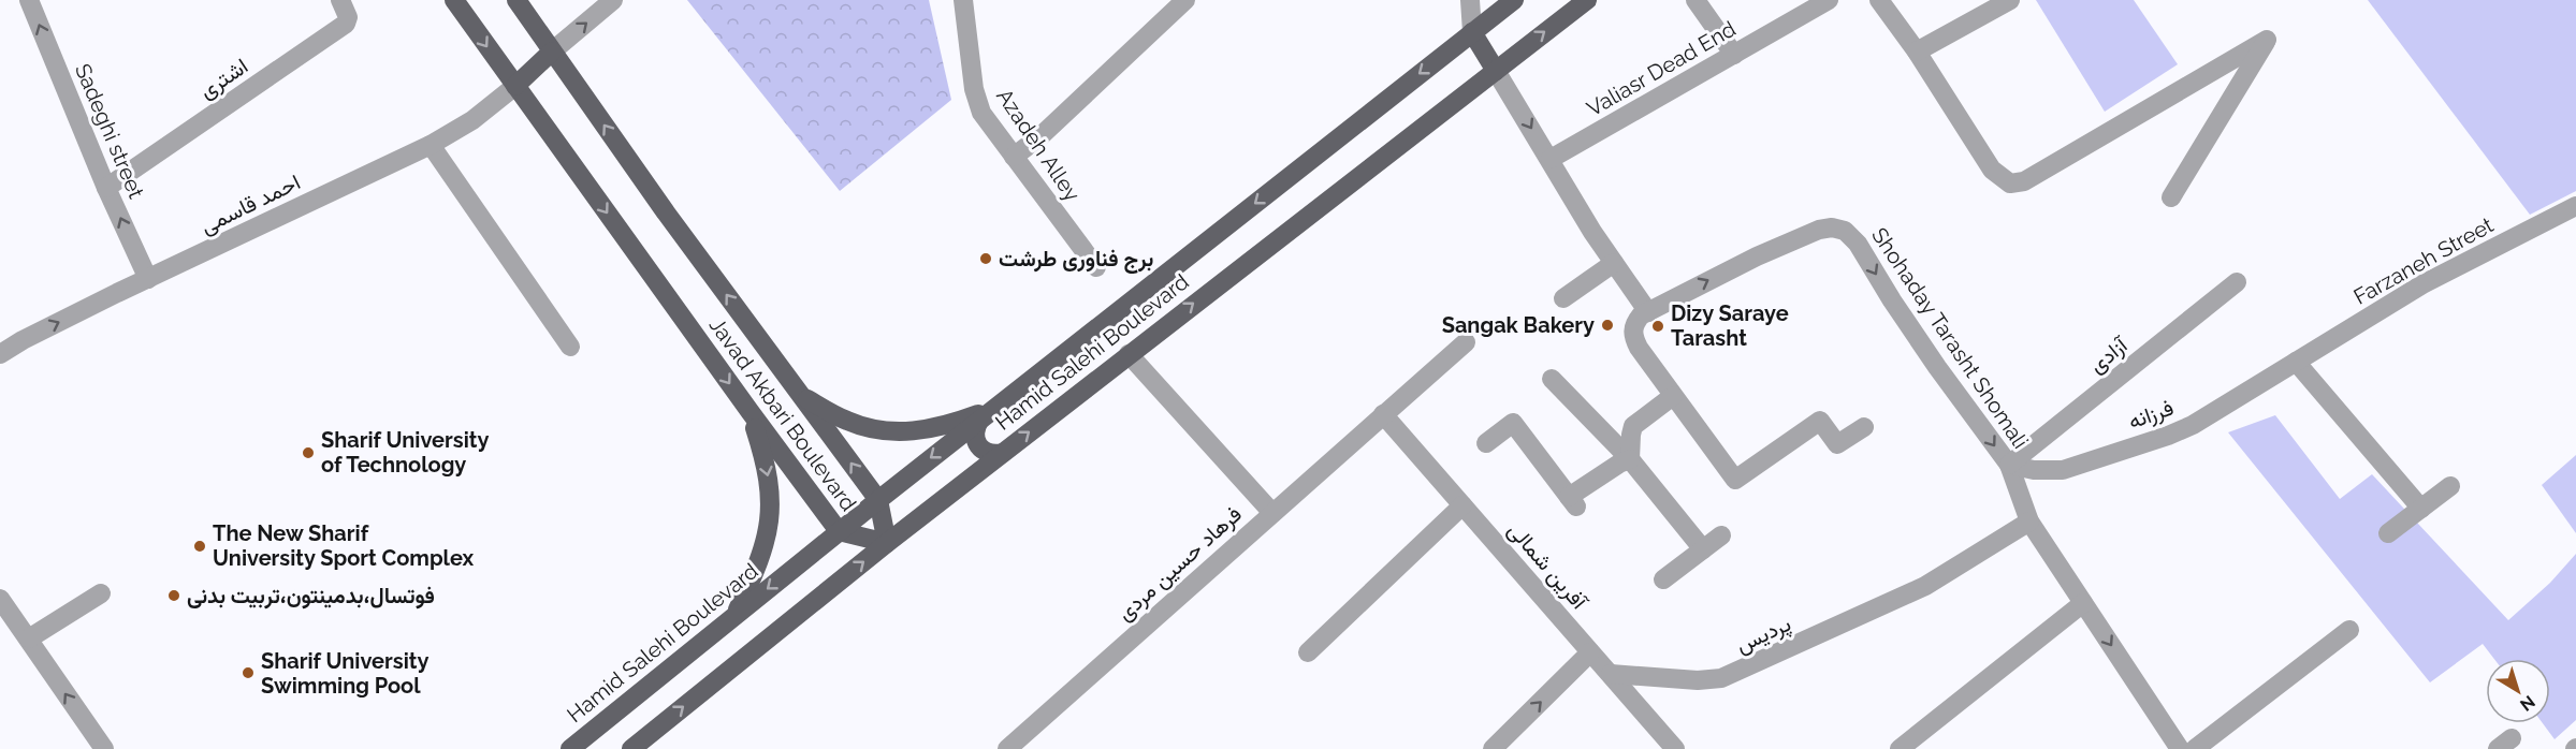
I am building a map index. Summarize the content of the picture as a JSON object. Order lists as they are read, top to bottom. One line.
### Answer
{"streets":{"main road":["Hamid Salehi Boulevard","Javad Akbari Boulevard"],"street":["Valiasr Dead End","اشتری","Sadeghi street","Azadeh Alley","احمد قاسمی","Farzaneh Street","Shohaday Tarasht Shomali","آزادی","فرزانه","فرهاد حسین مردی","آفرین شمالی","پردیس"]},"crossings":[["اشتری","Sadeghi street"],["Sadeghi street","احمد قاسمی"],["احمد قاسمی","Javad Akbari Boulevard"],["Farzaneh Street","فرزانه"],["Shohaday Tarasht Shomali","آزادی"],["Shohaday Tarasht Shomali","فرزانه"],["Shohaday Tarasht Shomali","پردیس"],["Hamid Salehi Boulevard","Javad Akbari Boulevard"],["آزادی","فرزانه"],["فرهاد حسین مردی","آفرین شمالی"],["آفرین شمالی","پردیس"]],"one_way":["Sadeghi street","Shohaday Tarasht Shomali"],"places":["برج فناوری طرشت","Sangak Bakery","Dizy Saraye Tarasht","Sharif University of Technology","The New Sharif University Sport Complex","فوتسال،بدمینتون،تربیت بدنی","Sharif University Swimming Pool"],"north":"bottom right"}
